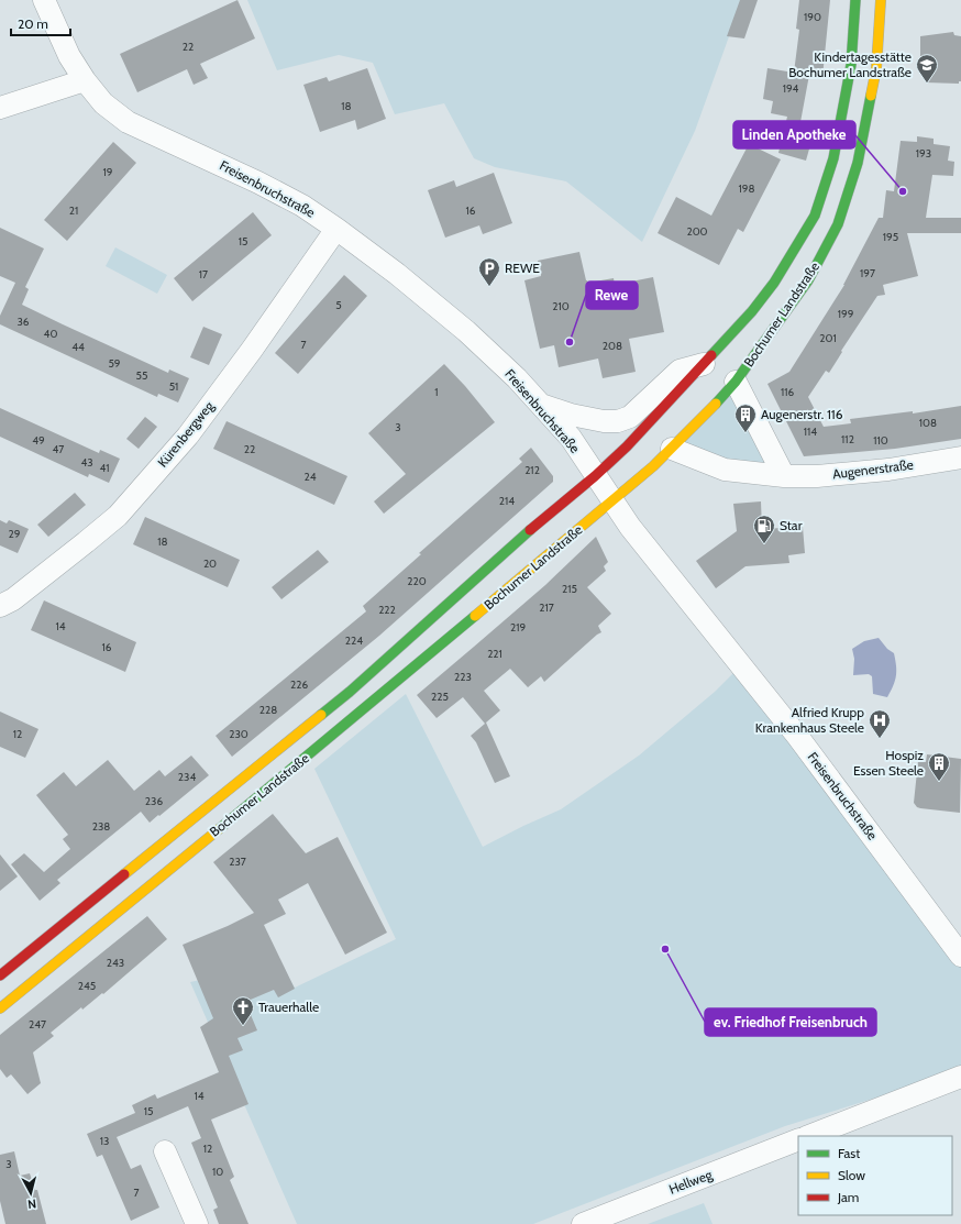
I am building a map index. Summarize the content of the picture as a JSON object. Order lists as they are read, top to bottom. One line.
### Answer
{"streets":{"main road":["Bochumer Landstraße"],"street":["Freisenbruchstraße","Kürenbergweg","Augenerstraße","Hellweg"]},"crossings":[["Freisenbruchstraße","Bochumer Landstraße"],["Freisenbruchstraße","Kürenbergweg"],["Bochumer Landstraße","Augenerstraße"]],"places":{"school or university":["Kindertagesstätte Bochumer Landstraße"],"other":["Linden Apotheke","Rewe","ev. Friedhof Freisenbruch"],"parking":["REWE"],"building":["Augenerstr. 116","Hospiz Essen Steele"],"fuel station":["Star"],"hospital":["Alfried Krupp Krankenhaus Steele"],"church":["Trauerhalle"]},"house_numbers":["190","22","194","18","193","19","198","21","16","200","195","15","197","17","5","210","199","36","40","201","7","208","44","59","55","51","1","116","108","3","114","112","49","110","47","22","43","41","212","24","214","29","18","20","220","215","217","222","14","219","224","16","221","223","226","225","228","12","230","234","236","238","237","243","245","247","14","15","13","12","3","10","7"],"legend":["Fast","Slow","Jam"],"scale_bar":"20 m","north":"bottom"}
